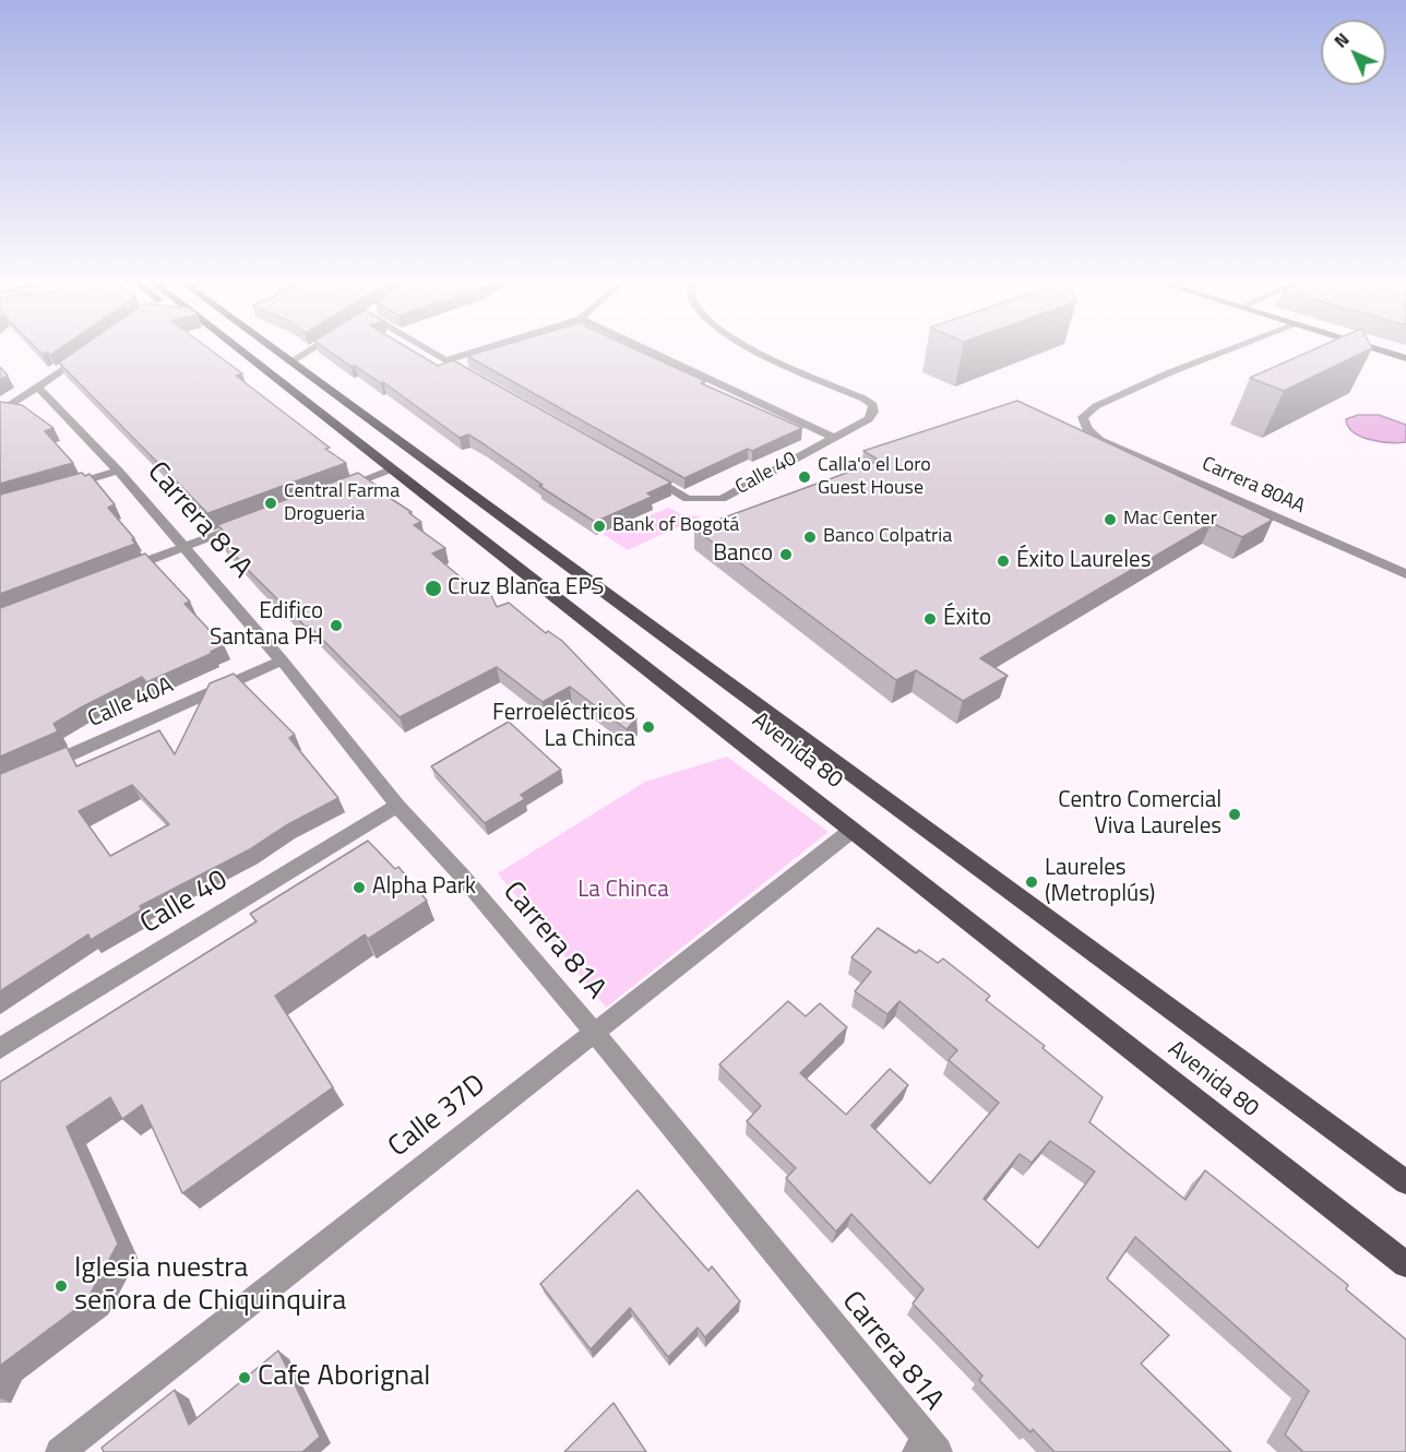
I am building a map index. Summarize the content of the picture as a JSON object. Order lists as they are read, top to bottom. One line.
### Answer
{"streets":{"main road":["Avenida 80"],"street":["Calle 40","Carrera 80AA","Carrera 81A","Calle 40A","Calle 37D"]},"crossings":[["Calle 40","Carrera 81A"],["Carrera 81A","Calle 40A"],["Carrera 81A","Calle 37D"],["Avenida 80","Calle 37D"]],"parks":["La Chinca"],"places":["Calla'o el Loro Guest House","Central Farma Drogueria","Mac Center","Bank of Bogotá","Banco Colpatria","Banco","Éxito Laureles","Cruz Blanca EPS","Éxito","Edifico Santana PH","Ferroeléctricos La Chinca","Centro Comercial Viva Laureles","Laureles (Metroplús)","Alpha Park","Iglesia nuestra señora de Chiquinquira","Cafe Aborignal"],"north":"top left"}
